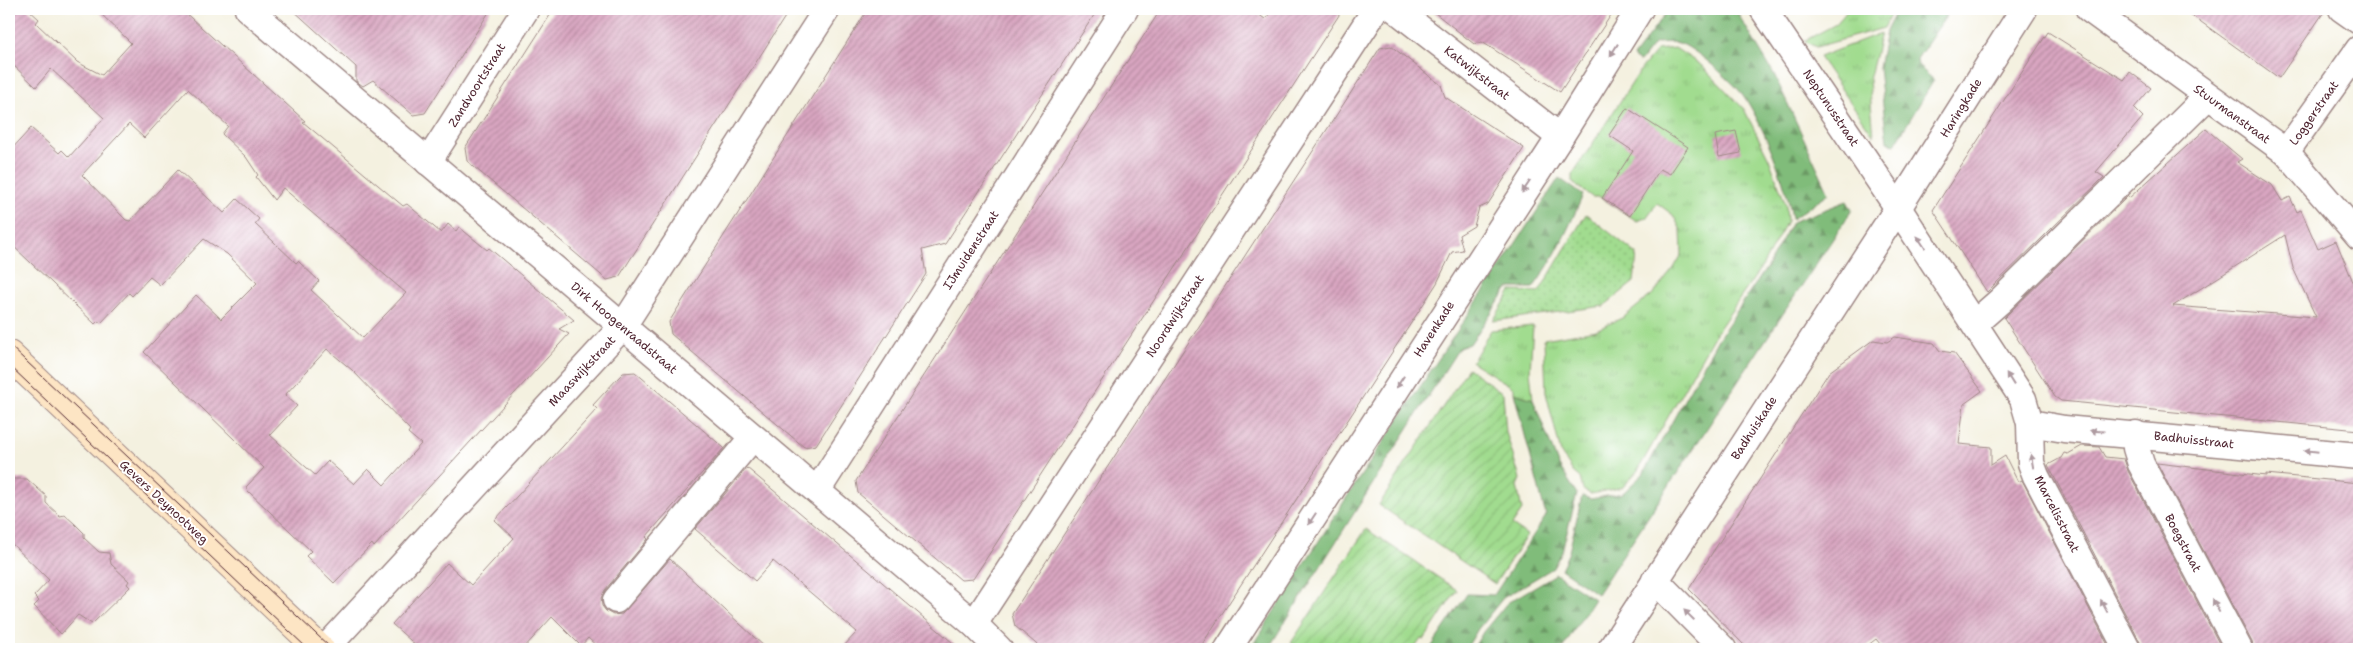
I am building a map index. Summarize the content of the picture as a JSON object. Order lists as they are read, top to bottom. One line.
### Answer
{"streets":{"main road":["Gevers Deynootweg"],"street":["Katwijkstraat","Zandvoortstraat","Neptunusstraat","Haringkade","Loggerstraat","Stuurmanstraat","IJmuidenstraat","Noordwijkstraat","Dirk Hoogenraadstraat","Havenkade","Maaswijkstraat","Badhuiskade","Badhuisstraat","Marcelisstraat","Boegstraat"]},"crossings":[["Katwijkstraat","Havenkade"],["Zandvoortstraat","Dirk Hoogenraadstraat"],["Neptunusstraat","Haringkade"],["Neptunusstraat","Badhuiskade"],["Neptunusstraat","Marcelisstraat"],["Haringkade","Badhuiskade"],["Haringkade","Marcelisstraat"],["Loggerstraat","Stuurmanstraat"],["IJmuidenstraat","Dirk Hoogenraadstraat"],["Noordwijkstraat","Dirk Hoogenraadstraat"],["Dirk Hoogenraadstraat","Maaswijkstraat"],["Badhuiskade","Marcelisstraat"],["Badhuisstraat","Marcelisstraat"],["Badhuisstraat","Boegstraat"]],"one_way":["Havenkade","Badhuisstraat","Marcelisstraat","Boegstraat"]}
